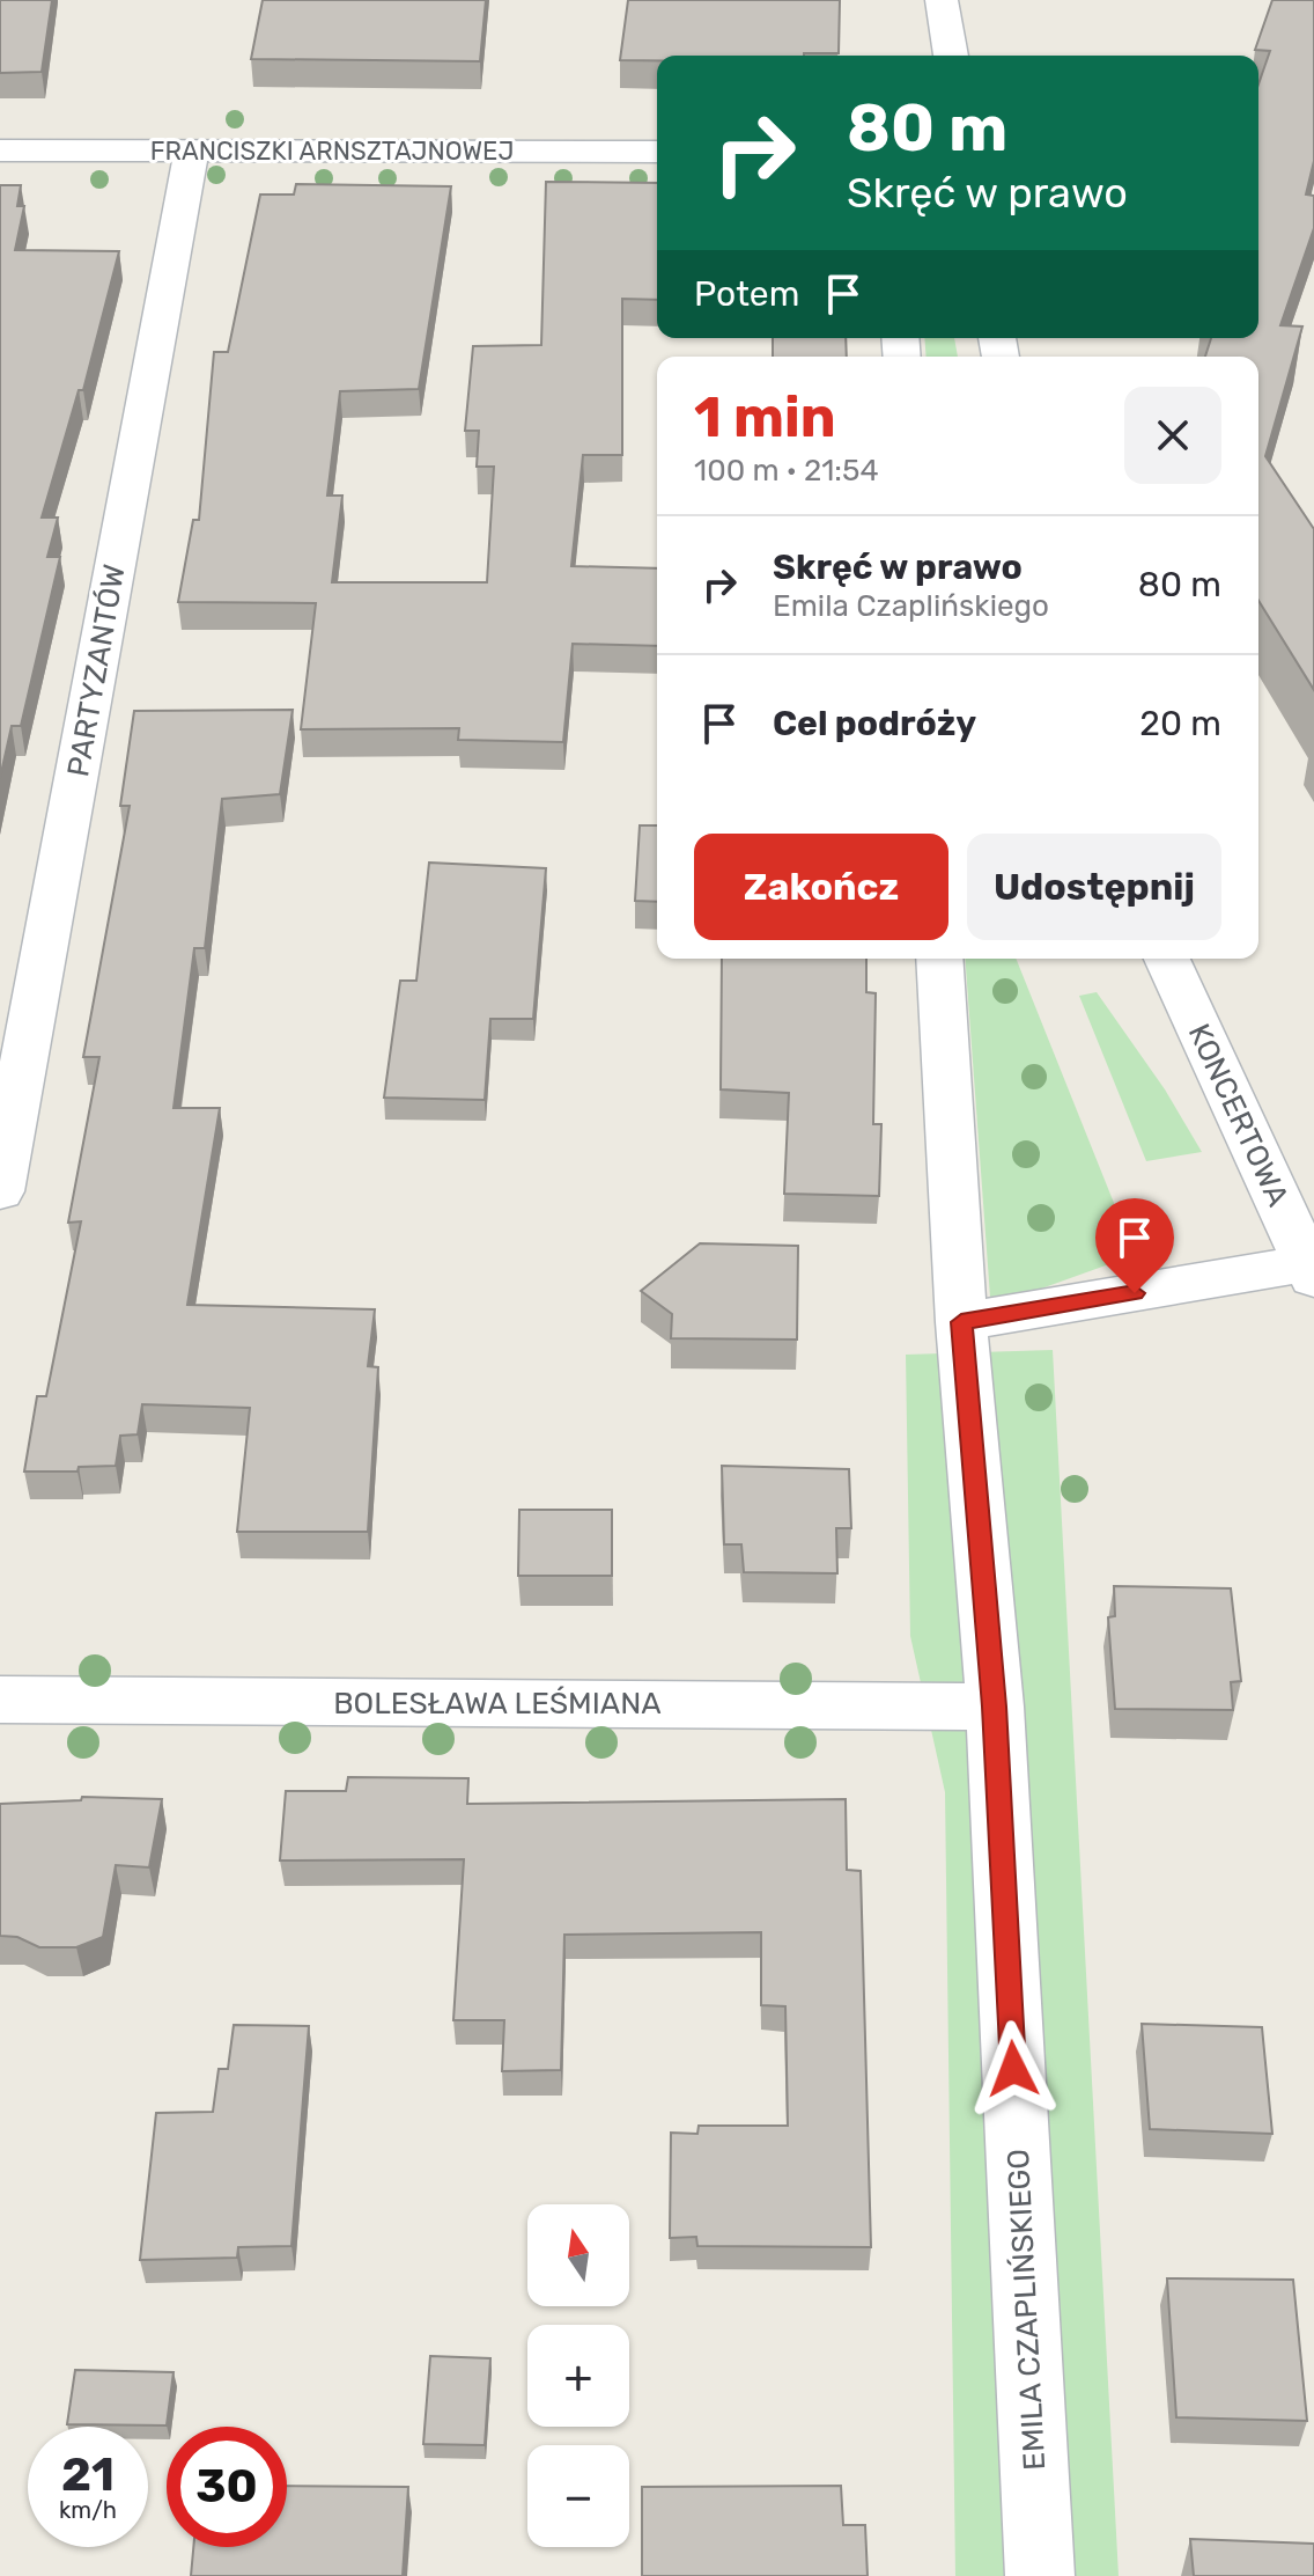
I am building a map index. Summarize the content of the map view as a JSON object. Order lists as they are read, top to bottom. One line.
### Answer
{"streets":{"street":["FRANCISZKI ARNSZTAJNOWEJ","PARTYZANTÓW","KONCERTOWA","BOLESŁAWA LEŚMIANA","EMILA CZAPLIŃSKIEGO"]},"crossings":[["FRANCISZKI ARNSZTAJNOWEJ","PARTYZANTÓW"],["BOLESŁAWA LEŚMIANA","EMILA CZAPLIŃSKIEGO"]],"north":"top","page":{"turn":["80 m","Skręć w prawo"],"then":"Potem","heading":["1 min","100 m · 21:54"],"list":[{"name":"Skręć w prawo","note":"Emila Czaplińskiego","value":"80 m"},{"name":"Cel podróży","value":"20 m"}],"buttons":["Zakończ","Udostępnij"],"map_buttons":["+","−"],"speed":"21 km/h","limit":"30"}}
